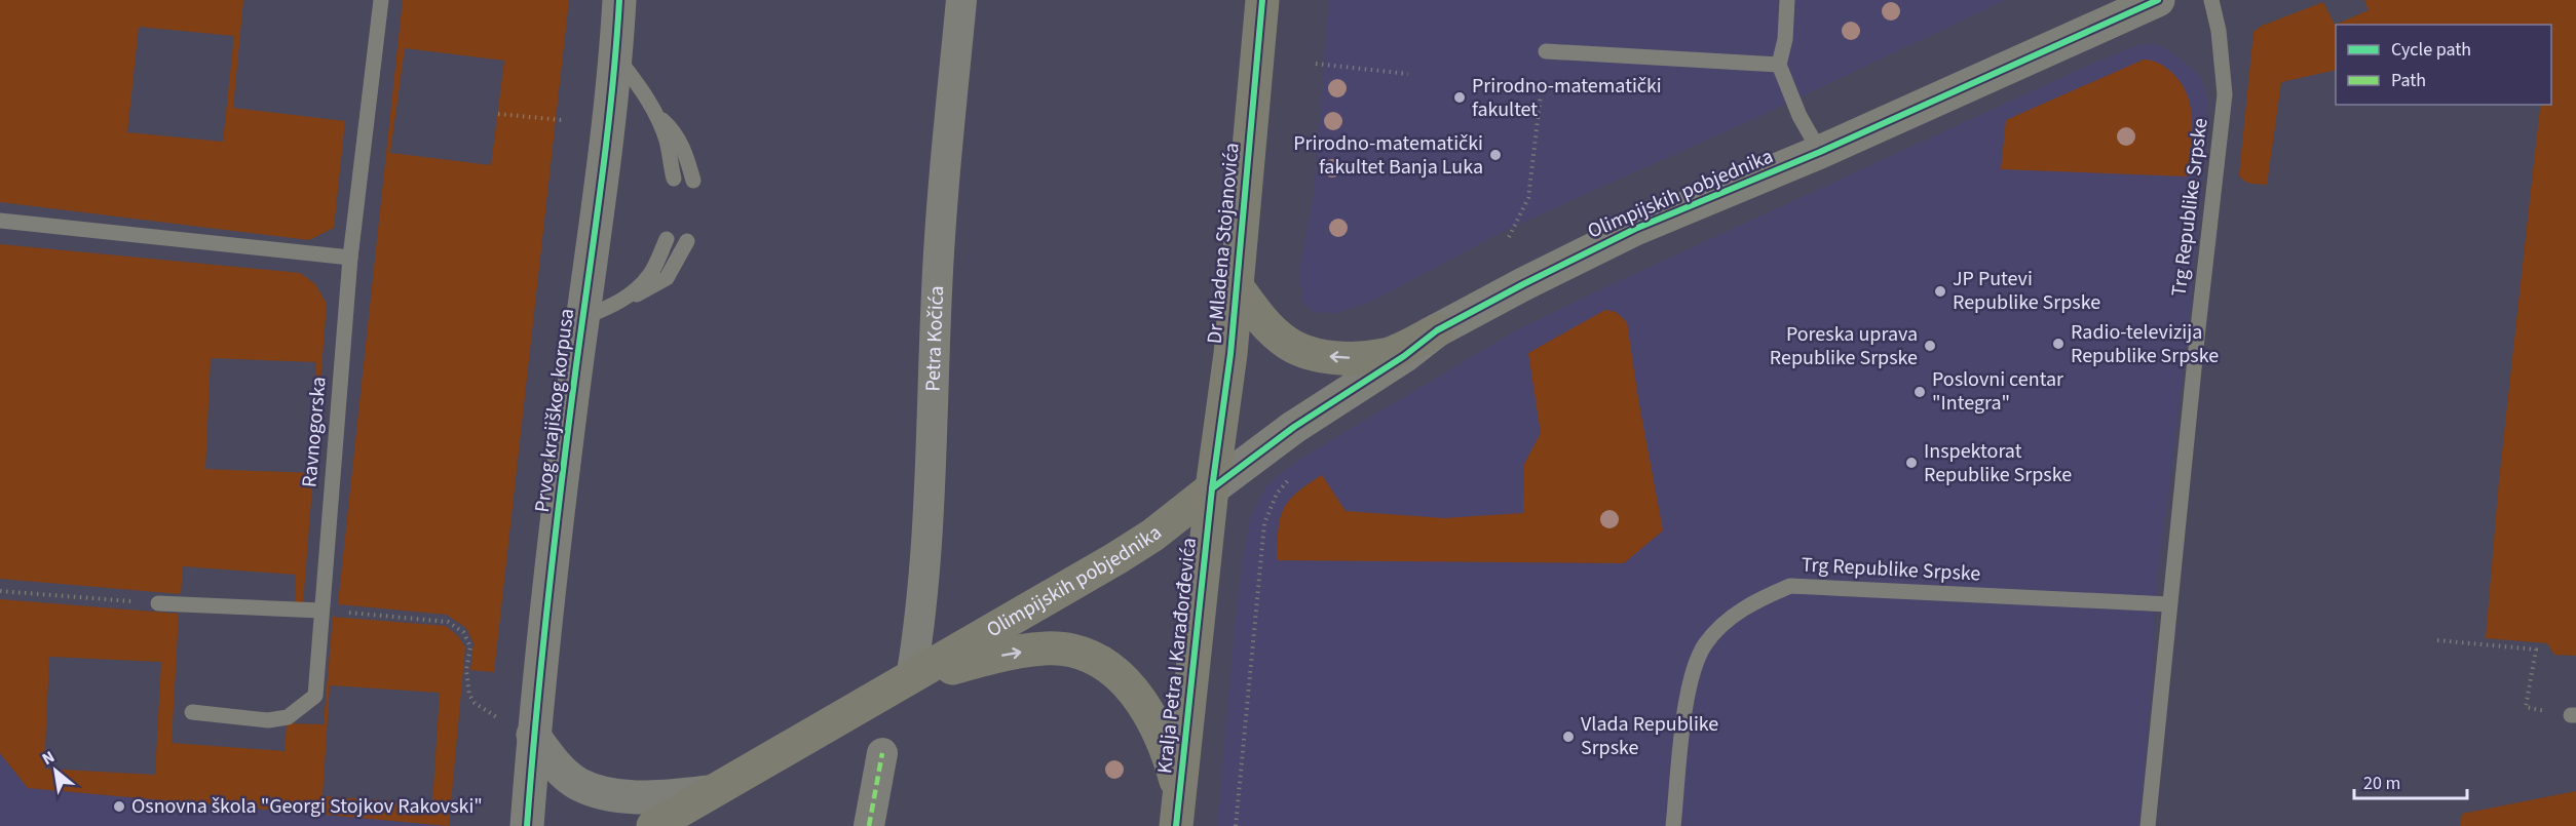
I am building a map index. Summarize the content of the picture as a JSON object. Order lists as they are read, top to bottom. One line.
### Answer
{"streets":{"main road":["Olimpijskih pobjednika","Dr Mladena Stojanovića","Kralja Petra I Karađorđevića"],"street":["Petra Kočića","Prvog krajiškog korpusa"],"lane":["Trg Republike Srpske","Ravnogorska"]},"crossings":[["Olimpijskih pobjednika","Dr Mladena Stojanovića"],["Olimpijskih pobjednika","Petra Kočića"],["Olimpijskih pobjednika","Prvog krajiškog korpusa"],["Olimpijskih pobjednika","Kralja Petra I Karađorđevića"],["Dr Mladena Stojanovića","Kralja Petra I Karađorđevića"]],"places":["Prirodno-matematički fakultet","Prirodno-matematički fakultet Banja Luka","JP Putevi Republike Srpske","Radio-televizija Republike Srpske","Poreska uprava Republike Srpske","Poslovni centar \"Integra\"","Inspektorat Republike Srpske","Vlada Republike Srpske","Osnovna škola \"Georgi Stojkov Rakovski\""],"legend":["Cycle path","Path"],"scale_bar":"20 m","north":"top left"}
